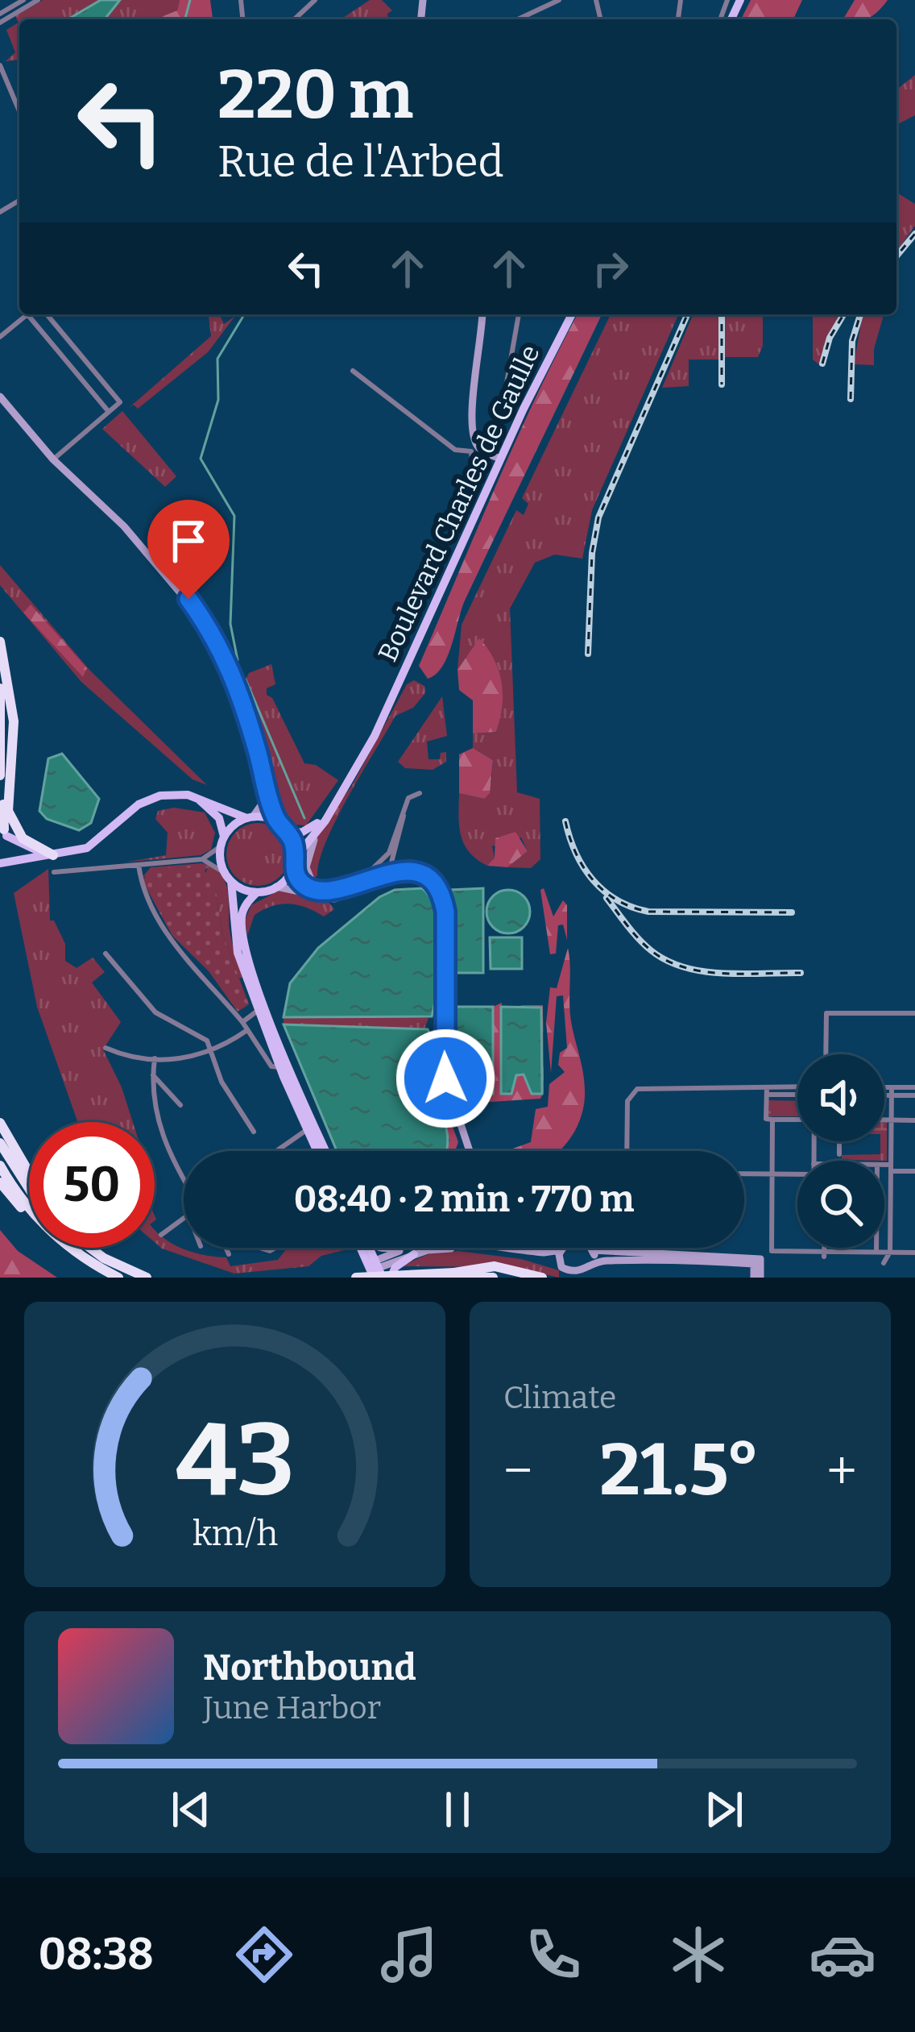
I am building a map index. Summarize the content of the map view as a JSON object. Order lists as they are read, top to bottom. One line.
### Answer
{"streets":{"main road":["Boulevard Charles de Gaulle"]},"page":{"turn":["220 m","Rue de l'Arbed"],"limit":"50","trip":"08:40 · 2 min · 770 m","tile":"Climate","heat":["−","21.5°","+"],"song":["Northbound","June Harbor"],"tabs":"08:38","gauge":["43","km/h"]}}
